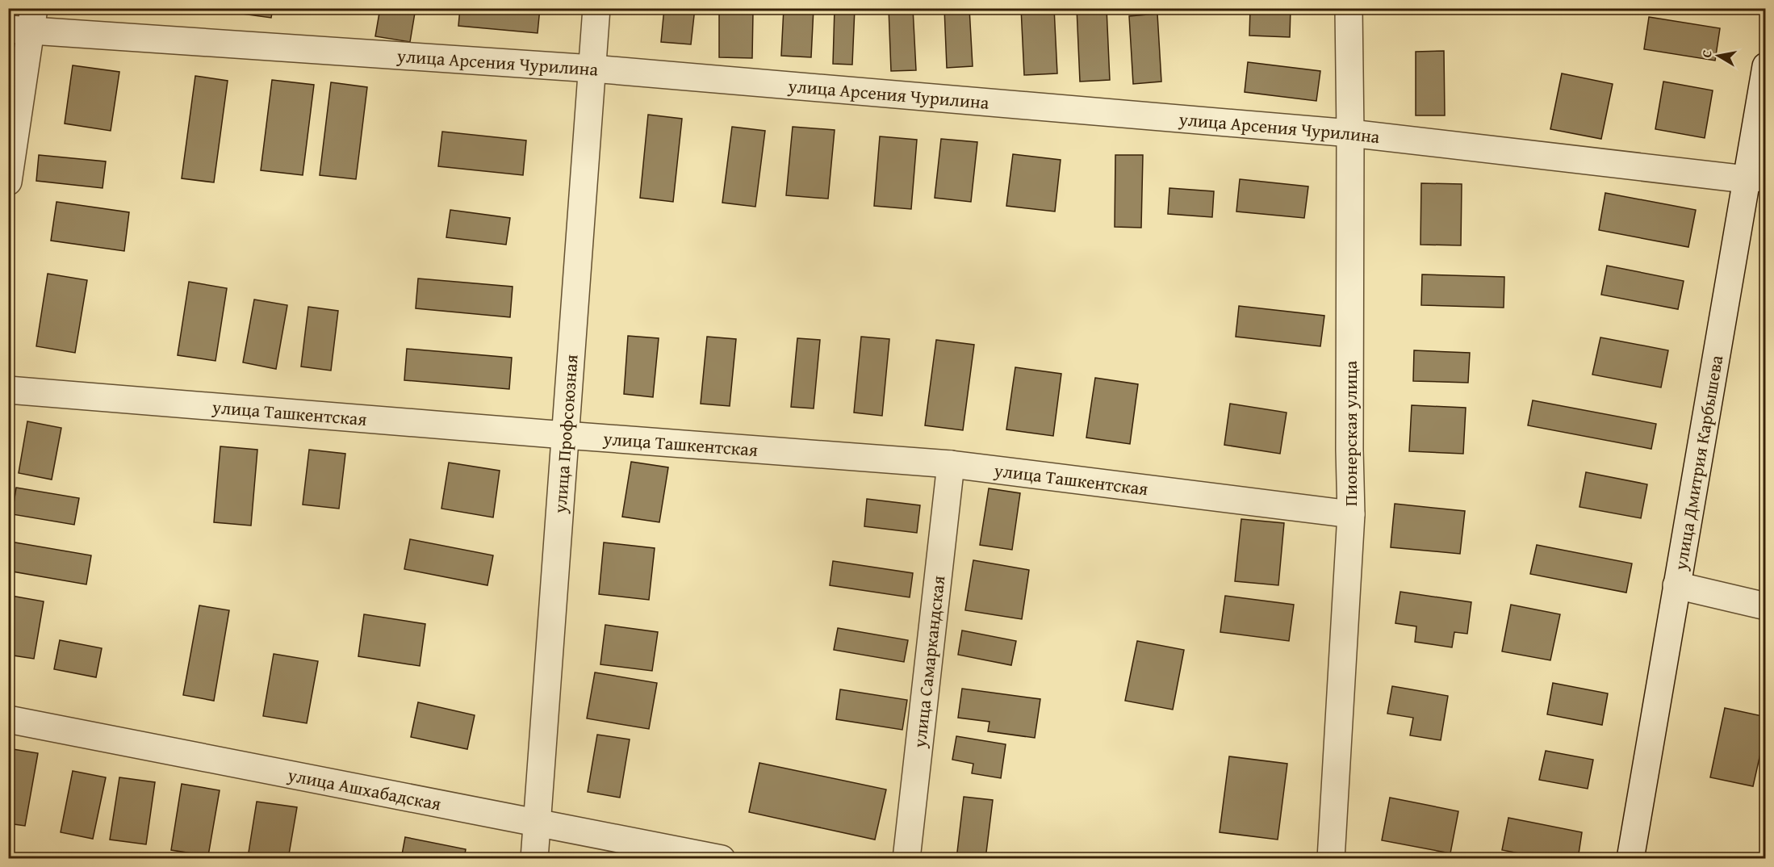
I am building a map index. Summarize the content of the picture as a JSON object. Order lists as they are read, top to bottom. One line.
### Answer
{"streets":{"street":["улица Арсения Чурилина","улица Ташкентская","улица Профсоюзная","Пионерская улица","улица Дмитрия Карбышева","улица Самаркандская","улица Ашхабадская"]},"crossings":[["улица Арсения Чурилина","улица Профсоюзная"],["улица Арсения Чурилина","Пионерская улица"],["улица Арсения Чурилина","улица Дмитрия Карбышева"],["улица Ташкентская","улица Профсоюзная"],["улица Ташкентская","Пионерская улица"],["улица Ташкентская","улица Самаркандская"],["улица Профсоюзная","улица Ашхабадская"]],"north":"left"}
